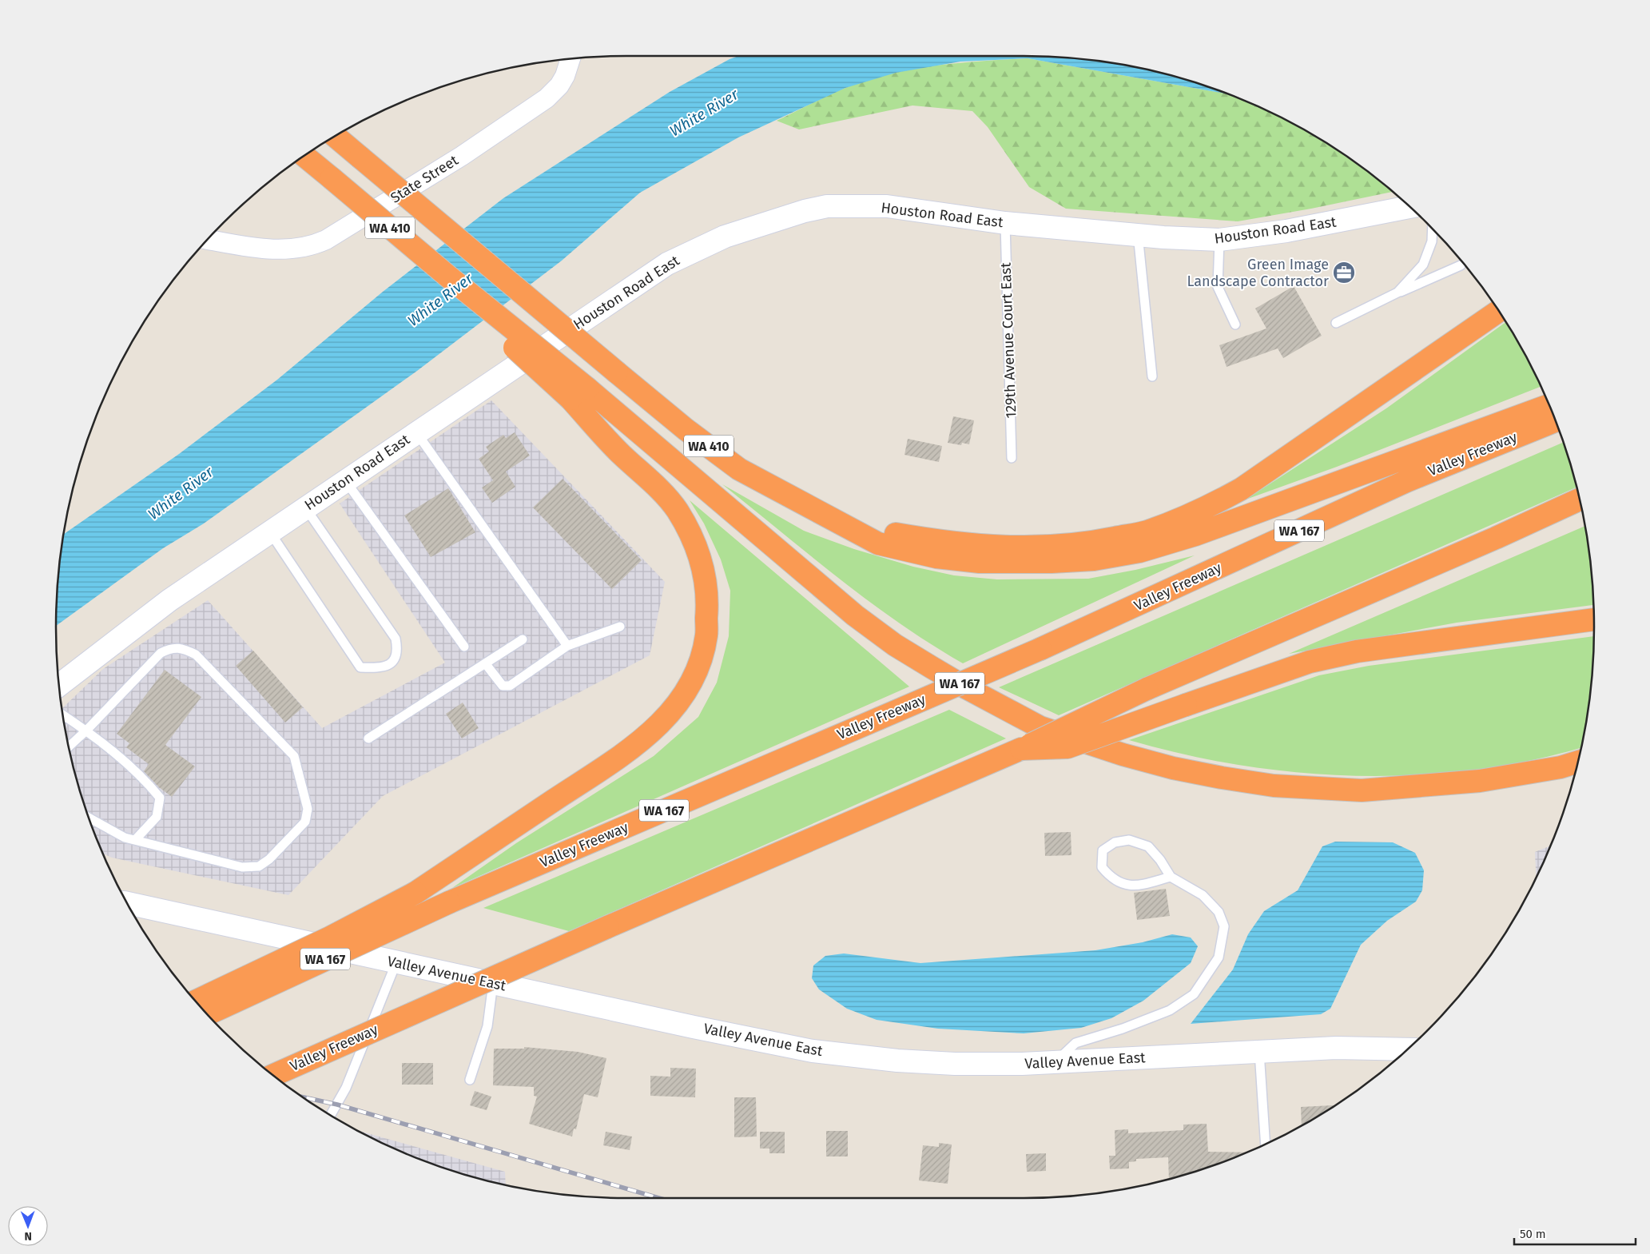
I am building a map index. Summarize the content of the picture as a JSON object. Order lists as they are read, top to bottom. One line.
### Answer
{"streets":{"highway":["WA 410","Valley Freeway","WA 167"],"street":["State Street","Houston Road East","Valley Avenue East"],"lane":["129th Avenue Court East"]},"crossings":[["Houston Road East","129th Avenue Court East"]],"water":["White River"],"places":{"office":["Green Image Landscape Contractor"]},"scale_bar":"50 m","north":"bottom"}
